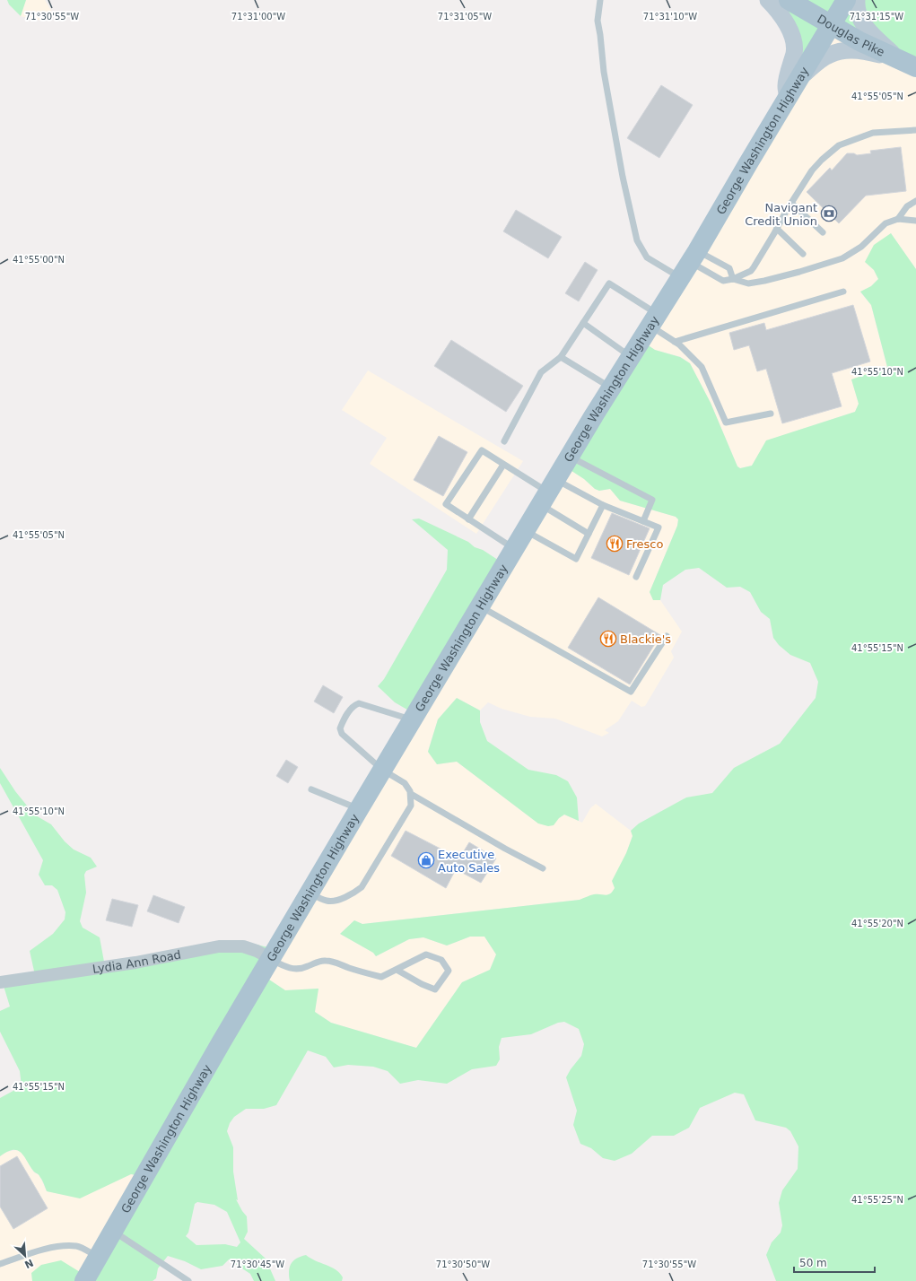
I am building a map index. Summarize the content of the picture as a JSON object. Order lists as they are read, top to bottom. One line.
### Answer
{"streets":{"main road":["Douglas Pike","George Washington Highway"],"street":["Lydia Ann Road"]},"crossings":[["Douglas Pike","George Washington Highway"],["George Washington Highway","Lydia Ann Road"]],"places":{"bank":["Navigant Credit Union"],"restaurant":["Fresco","Blackie's"],"shop":["Executive Auto Sales"]},"scale_bar":"50 m","north":"bottom right","coordinates":["71°30'55\"W","71°31'00\"W","71°31'05\"W","71°31'10\"W","71°31'15\"W","41°55'05\"N","41°55'00\"N","41°55'10\"N","41°55'15\"N","41°55'20\"N","41°55'25\"N","71°30'45\"W","71°30'50\"W"]}
